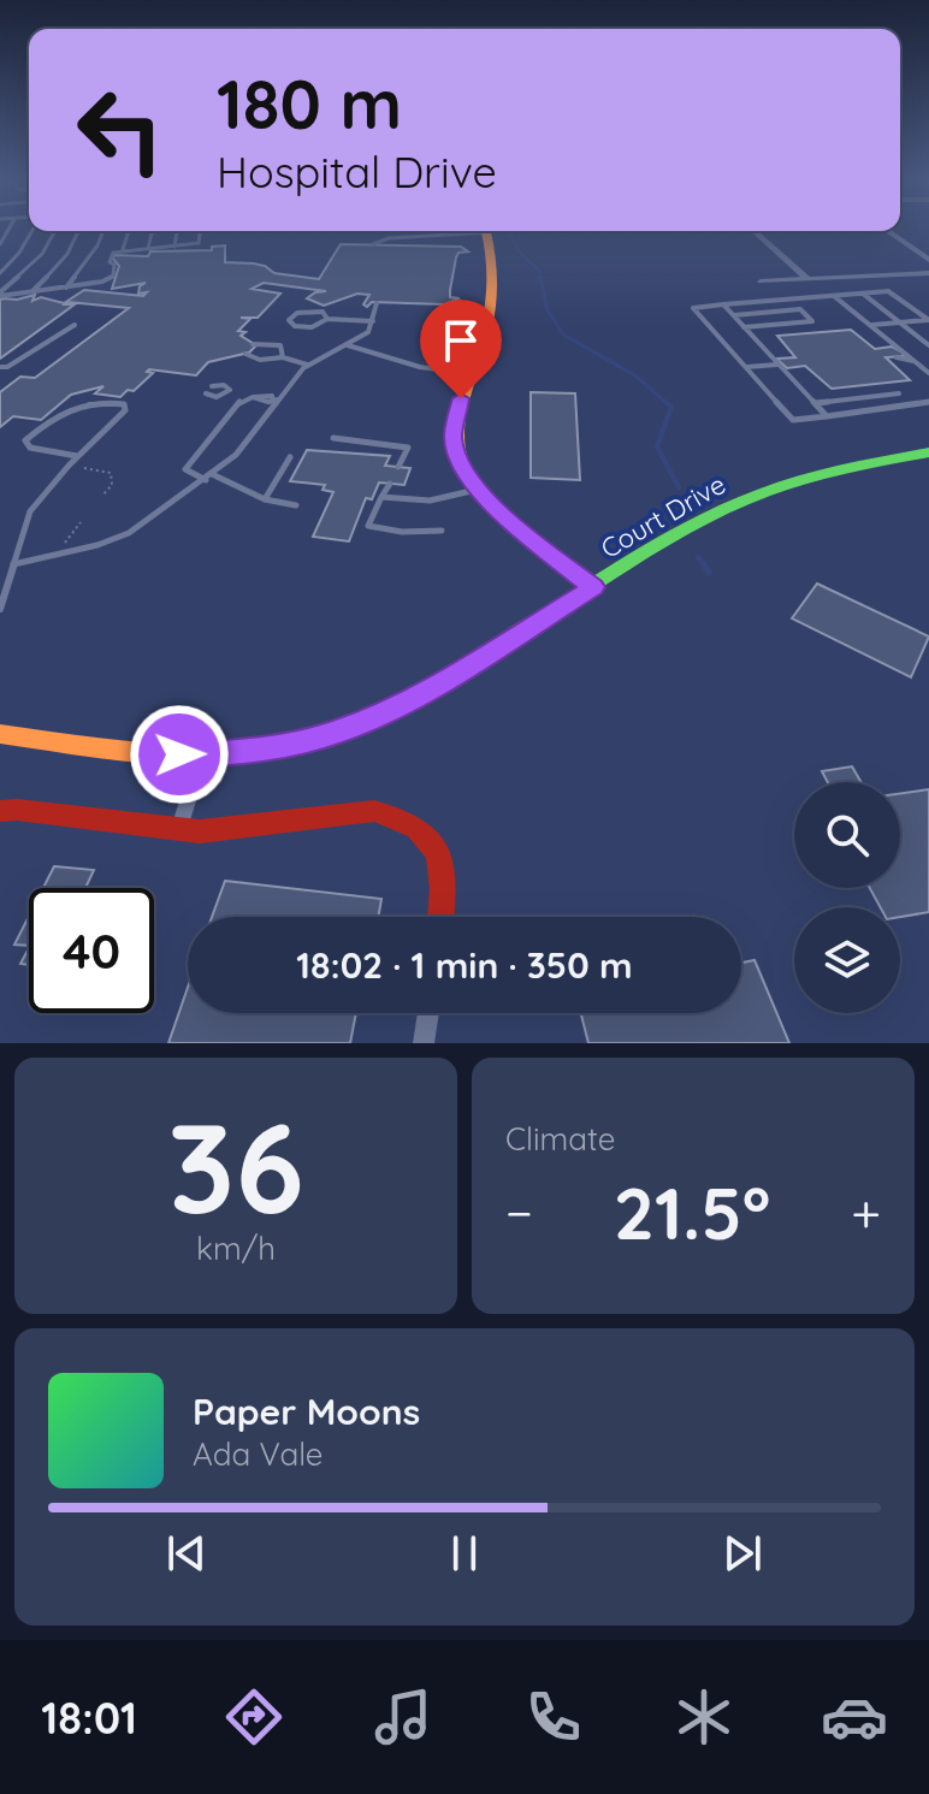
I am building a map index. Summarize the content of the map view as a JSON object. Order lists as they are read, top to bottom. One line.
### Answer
{"streets":{"street":["Court Drive"]},"page":{"turn":["180 m","Hospital Drive"],"limit":"40","trip":"18:02 · 1 min · 350 m","tile":[["36","km/h"],"Climate"],"heat":["−","21.5°","+"],"song":["Paper Moons","Ada Vale"],"tabs":"18:01"}}
